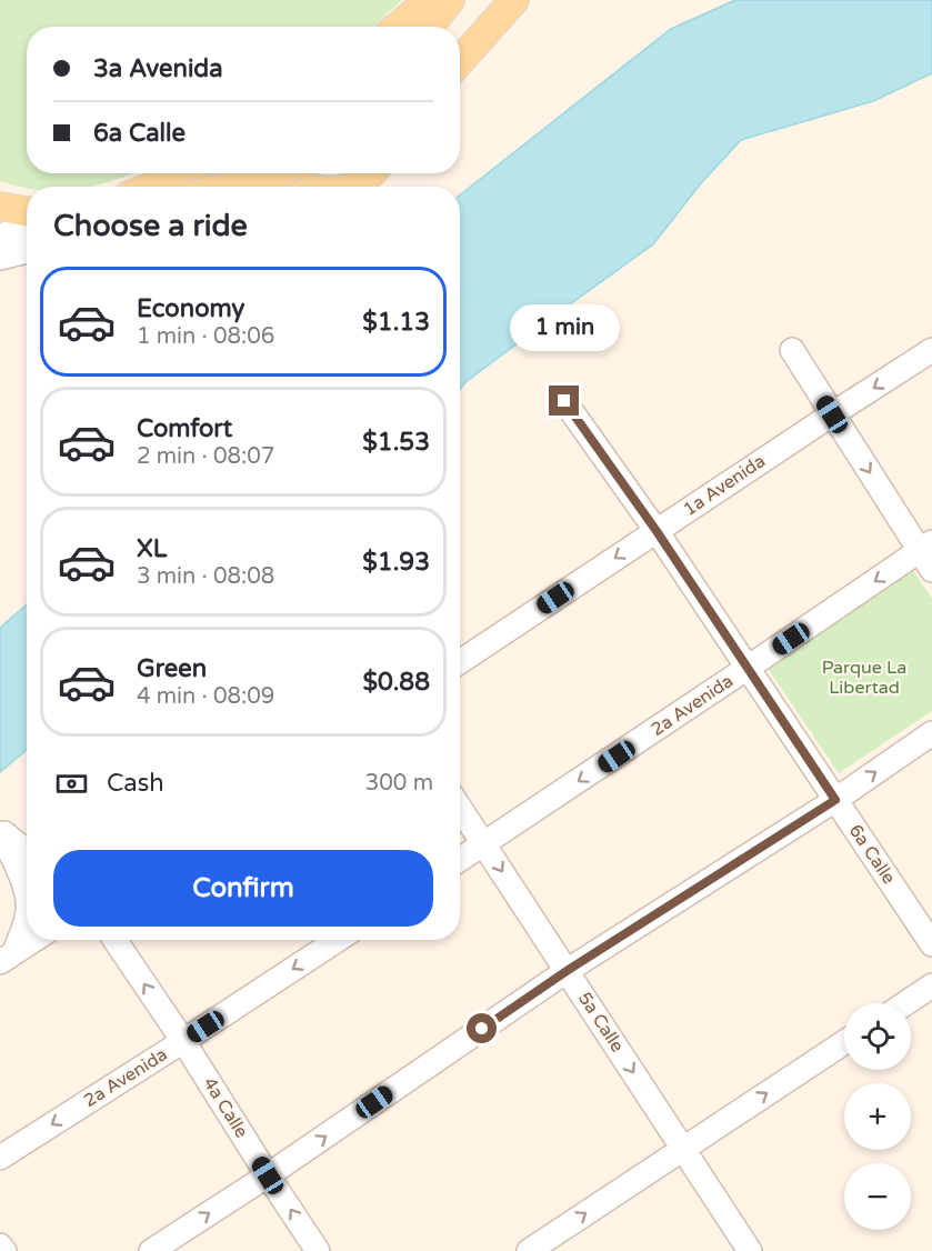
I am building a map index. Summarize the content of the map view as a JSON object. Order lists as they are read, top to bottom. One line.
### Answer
{"streets":{"street":["1a Avenida","2a Avenida","6a Calle","5a Calle","4a Calle"]},"crossings":[["1a Avenida","6a Calle"],["2a Avenida","6a Calle"],["2a Avenida","5a Calle"],["2a Avenida","4a Calle"]],"one_way":["1a Avenida","5a Calle","4a Calle"],"parks":["Parque La Libertad"],"page":{"banner":["3a Avenida","6a Calle"],"heading":"Choose a ride","list":[{"name":"Economy","note":"1 min · 08:06","value":"$1.13"},{"name":"Comfort","note":"2 min · 08:07","value":"$1.53"},{"name":"XL","note":"3 min · 08:08","value":"$1.93"},{"name":"Green","note":"4 min · 08:09","value":"$0.88"}],"bubble":"1 min","pay":["Cash","300 m"],"buttons":"Confirm","map_buttons":["+","−"]}}
